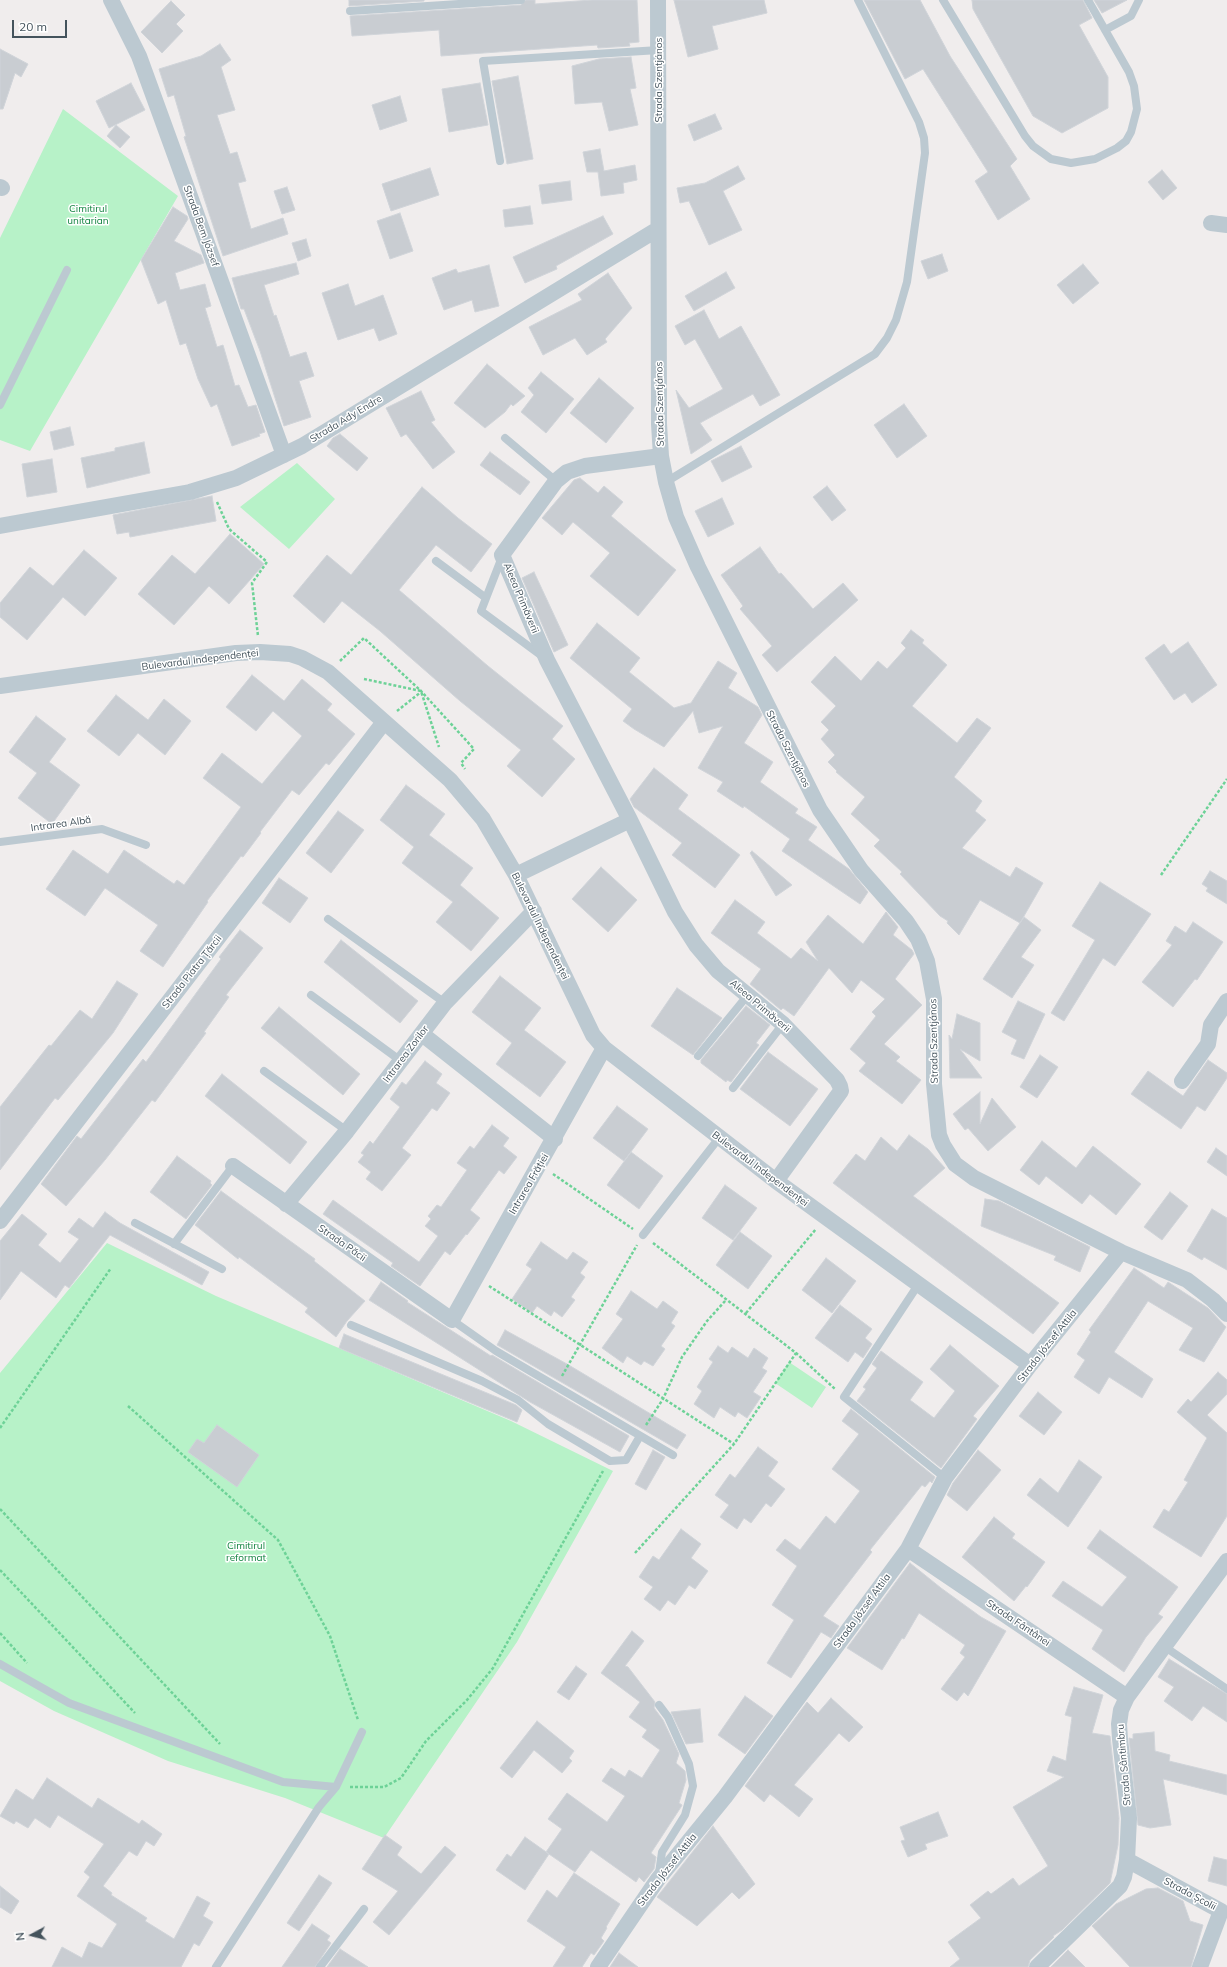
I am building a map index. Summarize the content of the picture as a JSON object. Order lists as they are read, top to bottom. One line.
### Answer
{"streets":{"street":["Strada Szentjános","Strada Bem József","Strada Ady Endre","Aleea Primăverii","Bulevardul Independenței","Strada Piatra Țărcii","Intrarea Zorilor","Intrarea Frăției","Strada Păcii","Strada József Attila","Strada Fântânei","Strada Sântimbru","Strada Școlii"],"lane":["Intrarea Albă"]},"crossings":[["Strada Szentjános","Strada Ady Endre"],["Strada Szentjános","Aleea Primăverii"],["Strada Szentjános","Strada József Attila"],["Strada Bem József","Strada Ady Endre"],["Aleea Primăverii","Bulevardul Independenței"],["Bulevardul Independenței","Strada Piatra Țărcii"],["Bulevardul Independenței","Intrarea Zorilor"],["Bulevardul Independenței","Intrarea Frăției"],["Bulevardul Independenței","Strada József Attila"],["Intrarea Zorilor","Strada Păcii"],["Intrarea Frăției","Strada Păcii"],["Strada József Attila","Strada Fântânei"],["Strada Fântânei","Strada Sântimbru"],["Strada Sântimbru","Strada Școlii"]],"parks":["Cimitirul unitarian","Cimitirul reformat"],"scale_bar":"20 m","north":"left"}
